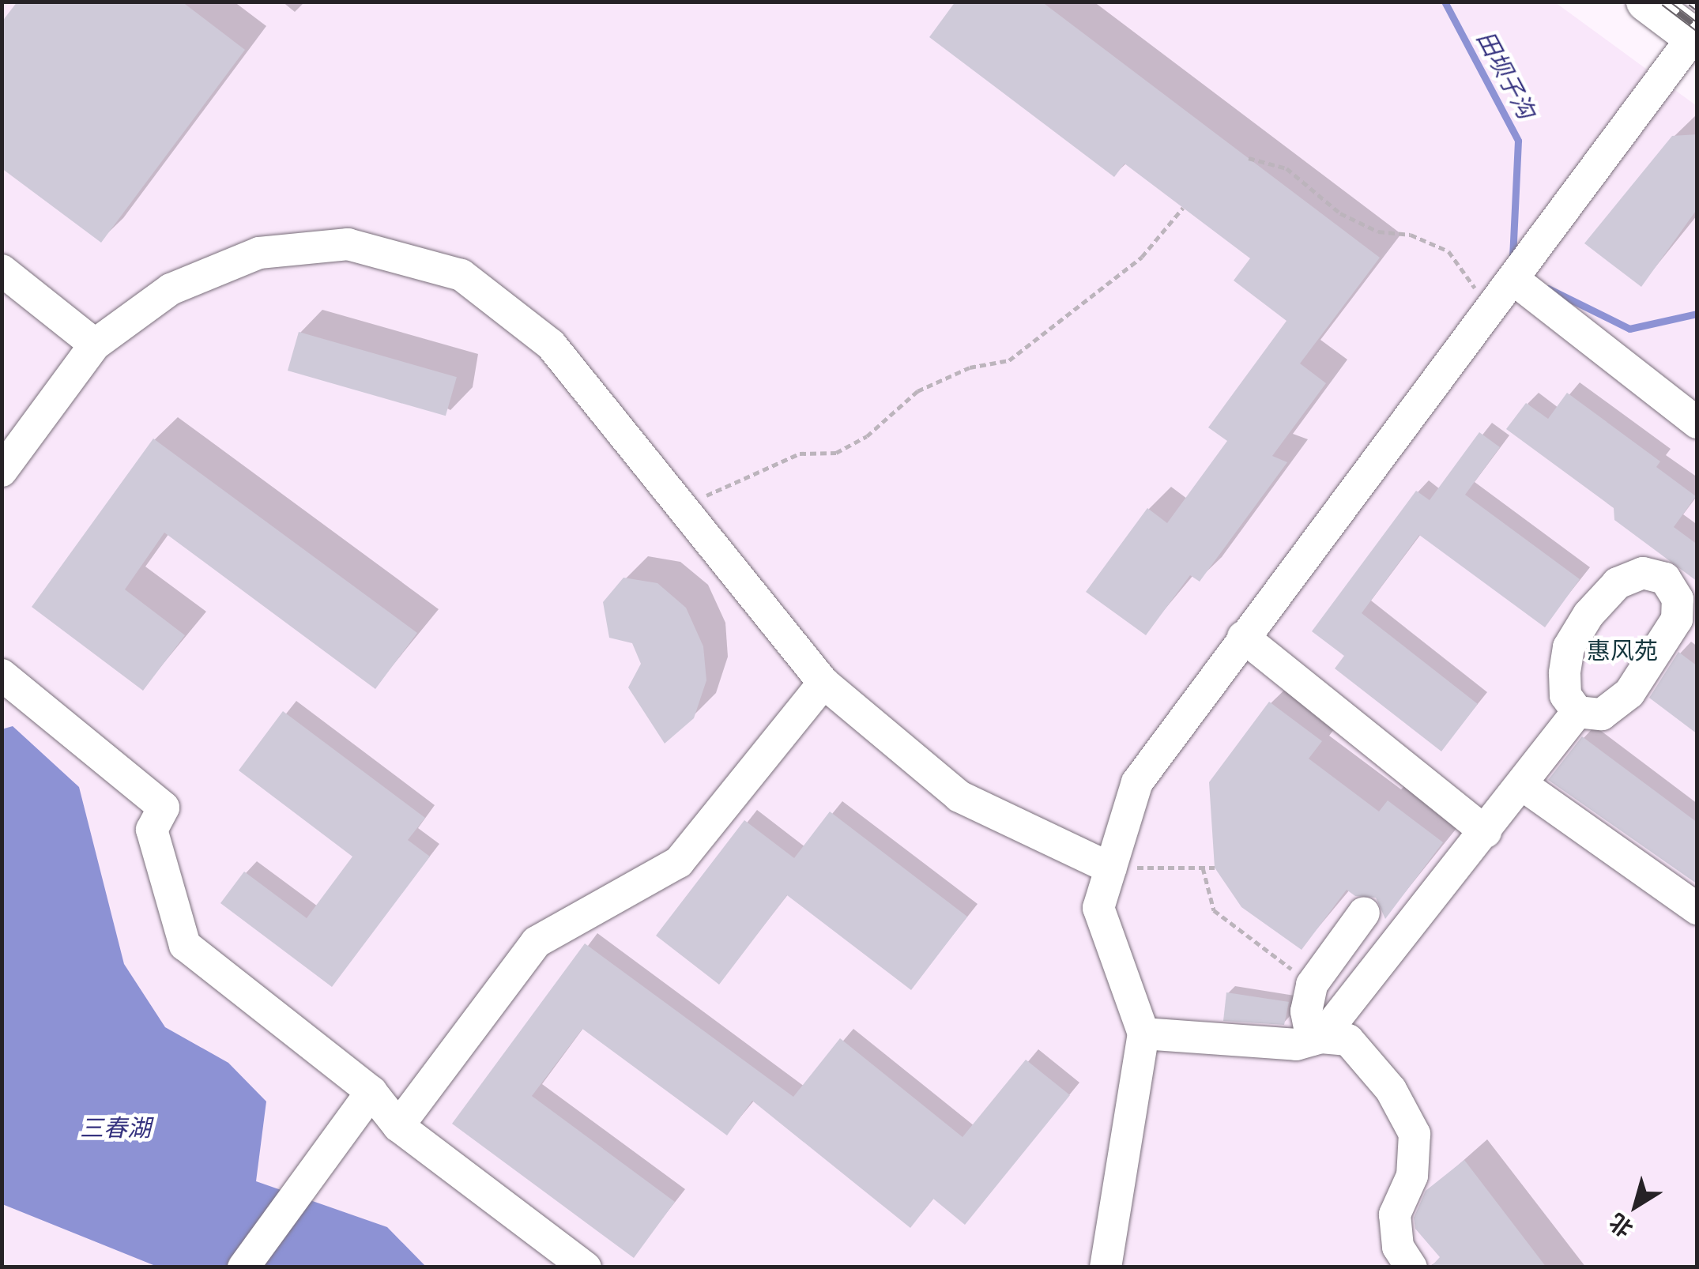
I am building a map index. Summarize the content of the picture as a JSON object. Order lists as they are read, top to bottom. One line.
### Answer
{"districts":["惠风苑"],"water":["田坝子沟","三春湖"],"north":"bottom left"}
